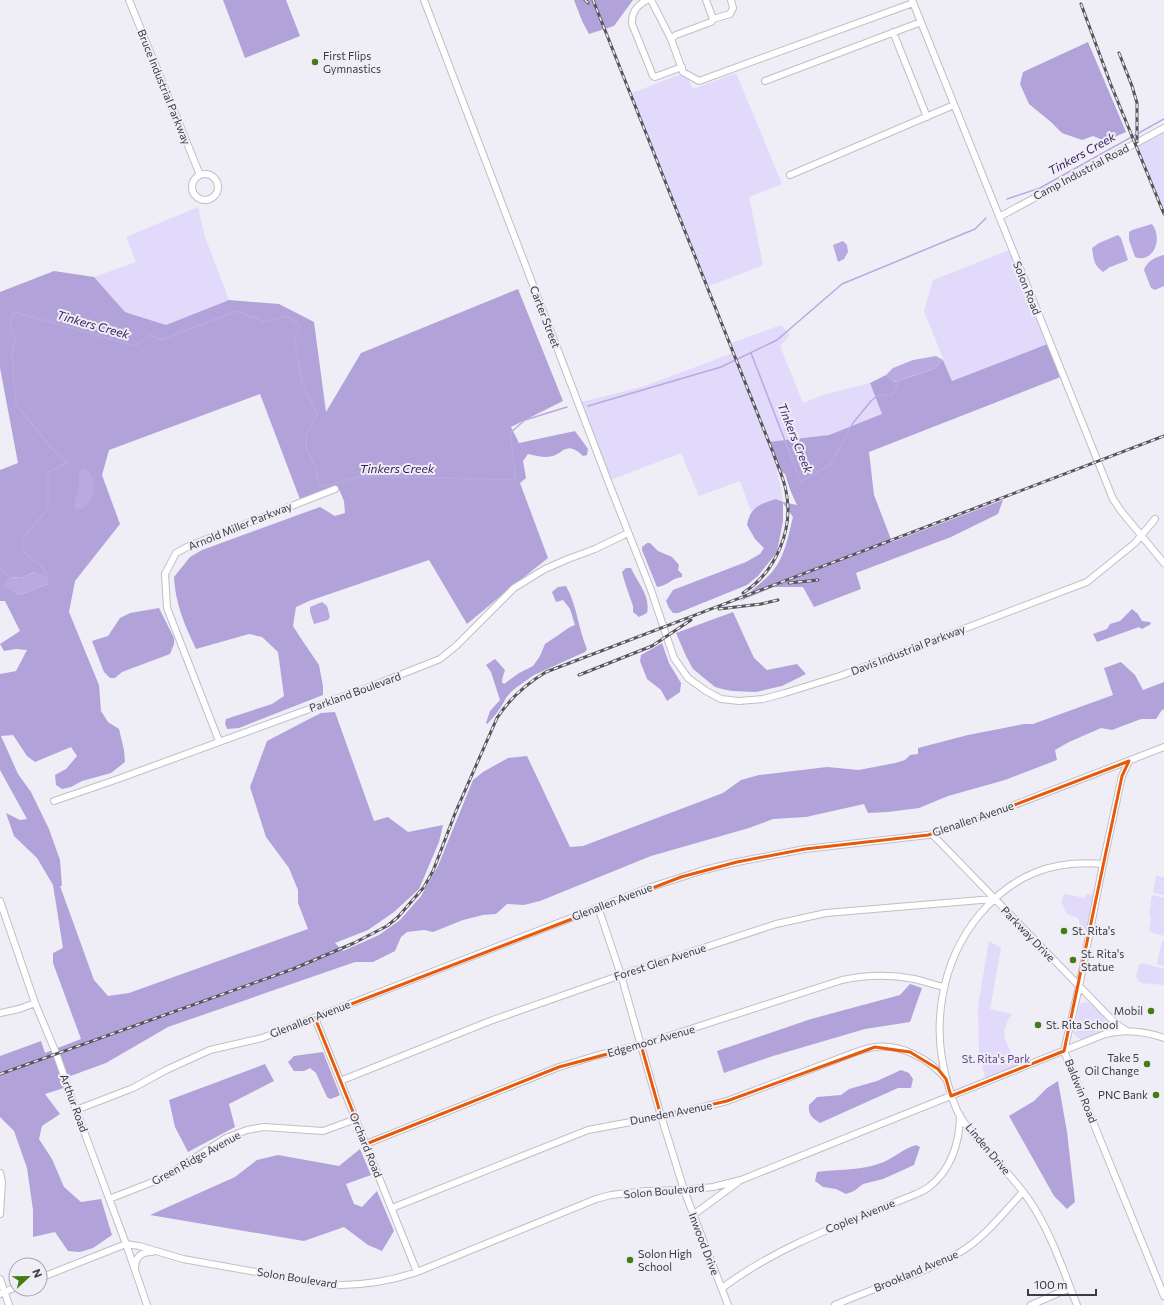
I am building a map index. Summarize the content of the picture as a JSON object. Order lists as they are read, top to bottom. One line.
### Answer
{"streets":{"street":["Bruce Industrial Parkway","Camp Industrial Road","Solon Road","Carter Street","Arnold Miller Parkway","Davis Industrial Parkway","Parkland Boulevard","Glenallen Avenue","Parkway Drive","Forest Glen Avenue","Edgemoor Avenue","Baldwin Road","Arthur Road","Duneden Avenue","Orchard Road","Linden Drive","Green Ridge Avenue","Solon Boulevard","Copley Avenue","Inwood Drive","Brookland Avenue"]},"crossings":[["Camp Industrial Road","Solon Road"],["Solon Road","Davis Industrial Parkway"],["Carter Street","Davis Industrial Parkway"],["Carter Street","Parkland Boulevard"],["Arnold Miller Parkway","Parkland Boulevard"],["Glenallen Avenue","Parkway Drive"],["Glenallen Avenue","Baldwin Road"],["Glenallen Avenue","Arthur Road"],["Glenallen Avenue","Orchard Road"],["Glenallen Avenue","Inwood Drive"],["Parkway Drive","Forest Glen Avenue"],["Parkway Drive","Baldwin Road"],["Parkway Drive","Linden Drive"],["Parkway Drive","Solon Boulevard"],["Forest Glen Avenue","Orchard Road"],["Forest Glen Avenue","Linden Drive"],["Forest Glen Avenue","Inwood Drive"],["Edgemoor Avenue","Orchard Road"],["Edgemoor Avenue","Linden Drive"],["Edgemoor Avenue","Inwood Drive"],["Baldwin Road","Linden Drive"],["Baldwin Road","Solon Boulevard"],["Arthur Road","Green Ridge Avenue"],["Arthur Road","Solon Boulevard"],["Duneden Avenue","Orchard Road"],["Duneden Avenue","Linden Drive"],["Duneden Avenue","Inwood Drive"],["Orchard Road","Green Ridge Avenue"],["Orchard Road","Solon Boulevard"],["Linden Drive","Solon Boulevard"],["Linden Drive","Copley Avenue"],["Linden Drive","Brookland Avenue"],["Solon Boulevard","Inwood Drive"],["Copley Avenue","Inwood Drive"]],"water":["Tinkers Creek"],"parks":["St. Rita's Park"],"places":["First Flips Gymnastics","St. Rita's","St. Rita's Statue","Mobil","St. Rita School","Take 5 Oil Change","PNC Bank","Solon High School"],"scale_bar":"100 m","north":"right"}
